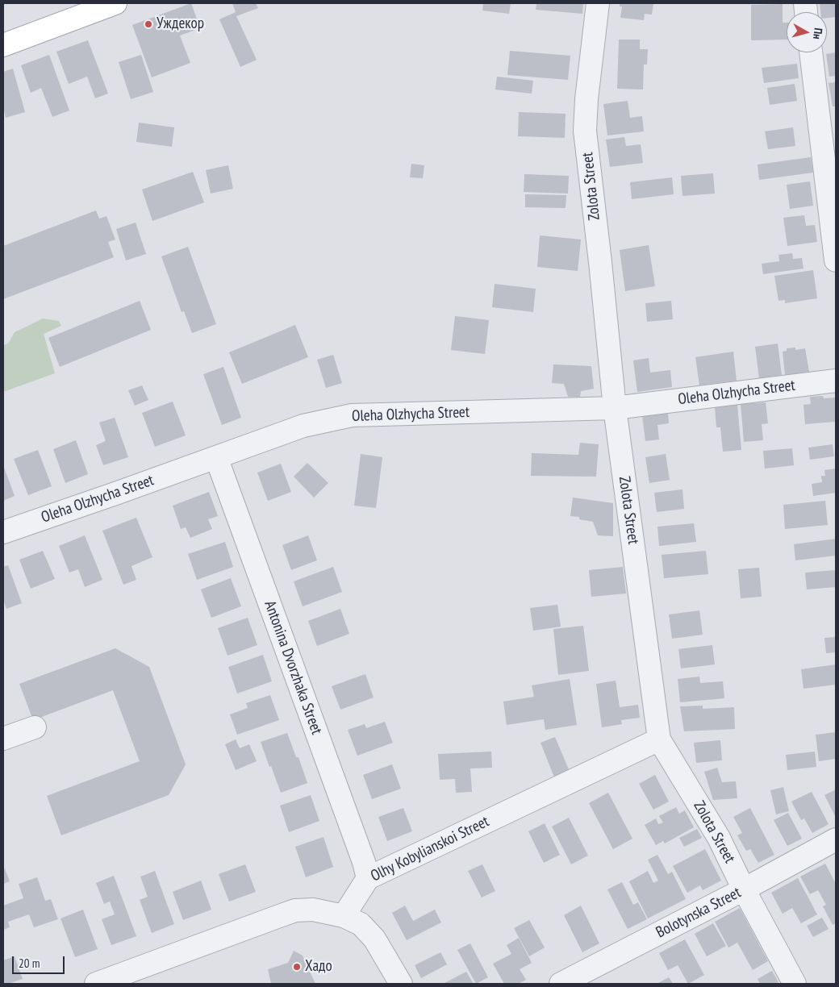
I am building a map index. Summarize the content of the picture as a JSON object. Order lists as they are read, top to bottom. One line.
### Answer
{"streets":{"street":["Zolota Street","Oleha Olzhycha Street","Antonina Dvorzhaka Street","Olhy Kobylianskoi Street","Bolotynska Street"]},"crossings":[["Zolota Street","Oleha Olzhycha Street"],["Zolota Street","Olhy Kobylianskoi Street"],["Zolota Street","Bolotynska Street"],["Oleha Olzhycha Street","Antonina Dvorzhaka Street"],["Antonina Dvorzhaka Street","Olhy Kobylianskoi Street"]],"places":["Уждекор","Хадо"],"scale_bar":"20 m","north":"right"}
